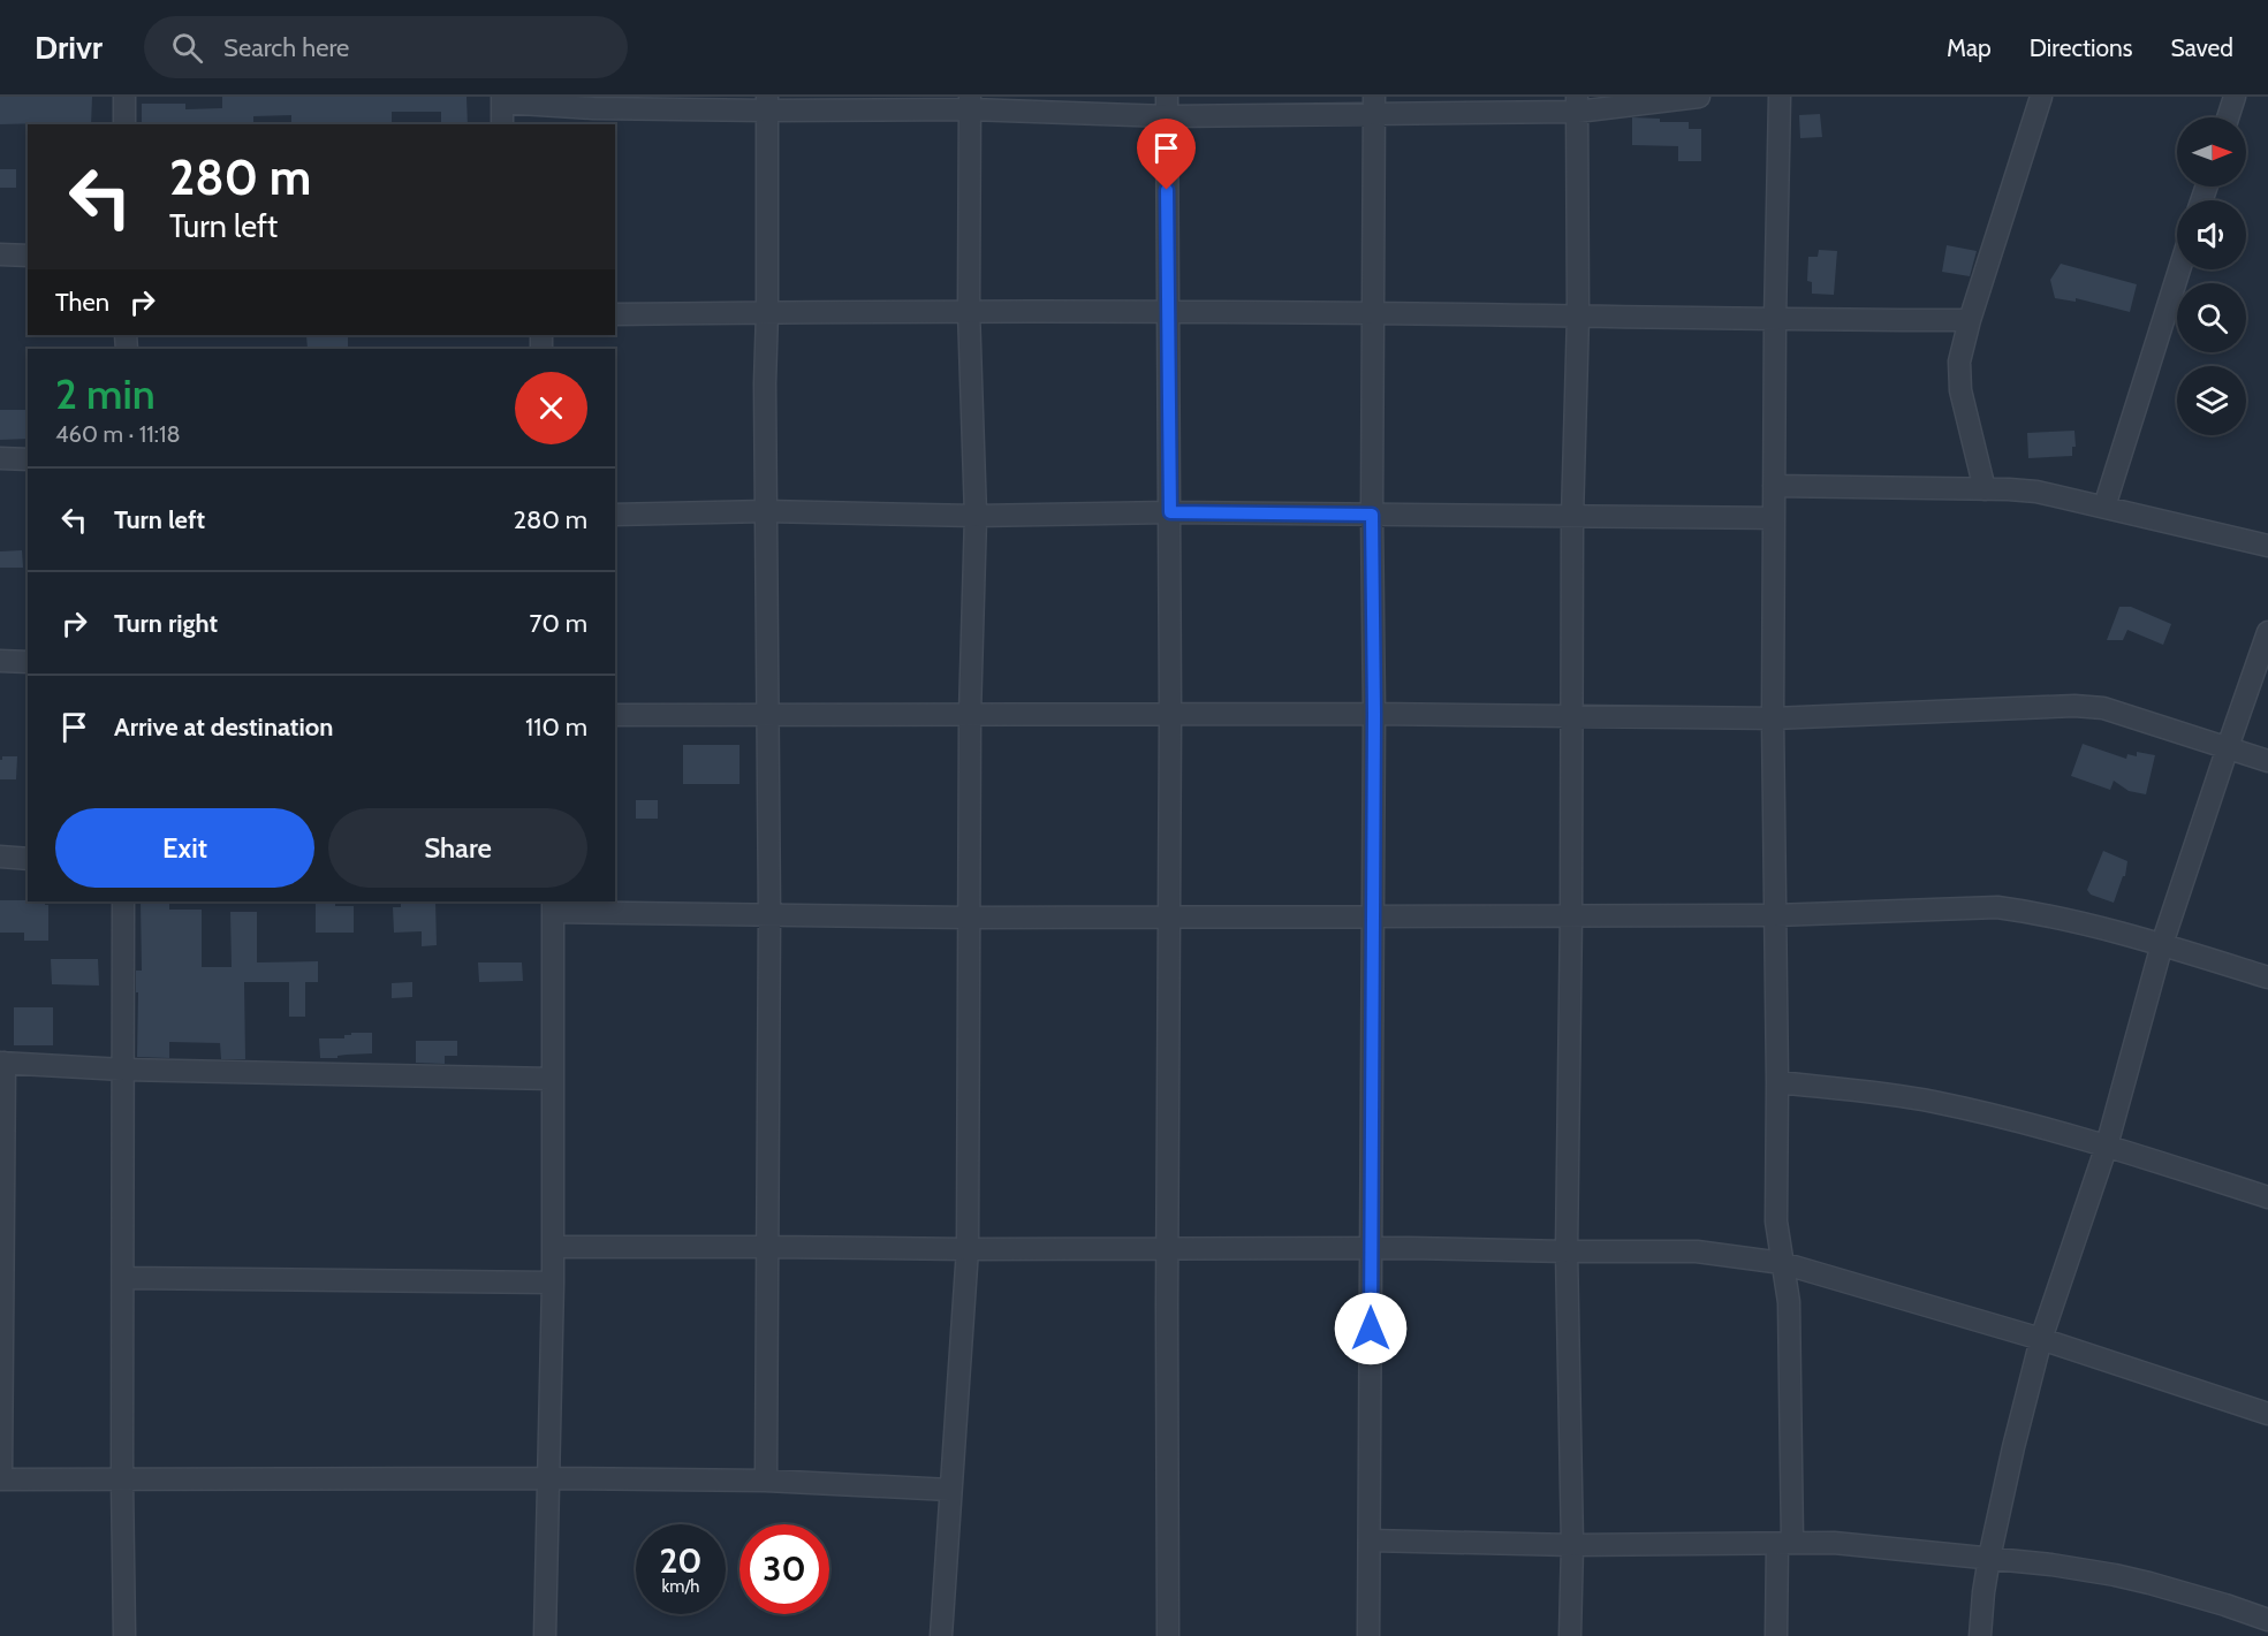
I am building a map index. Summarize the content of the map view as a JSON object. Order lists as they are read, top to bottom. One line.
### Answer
{"north":"right","page":{"header":"Drivr","search":"Search here","nav":["Map","Directions","Saved"],"turn":["280 m","Turn left"],"then":"Then","heading":["2 min","460 m · 11:18"],"list":[{"name":"Turn left","value":"280 m"},{"name":"Turn right","value":"70 m"},{"name":"Arrive at destination","value":"110 m"}],"buttons":["Exit","Share"],"speed":"20 km/h","limit":"30"}}
